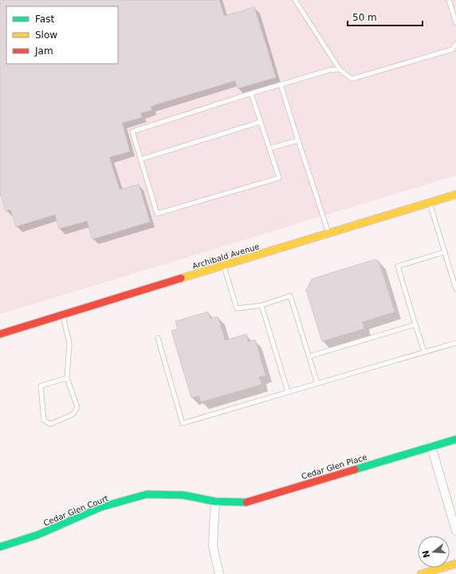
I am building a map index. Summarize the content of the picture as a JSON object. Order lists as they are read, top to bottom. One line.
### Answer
{"streets":{"street":["Archibald Avenue","Cedar Glen Place","Cedar Glen Court"]},"crossings":[["Cedar Glen Place","Cedar Glen Court"]],"legend":["Fast","Slow","Jam"],"scale_bar":"50 m","north":"left"}
